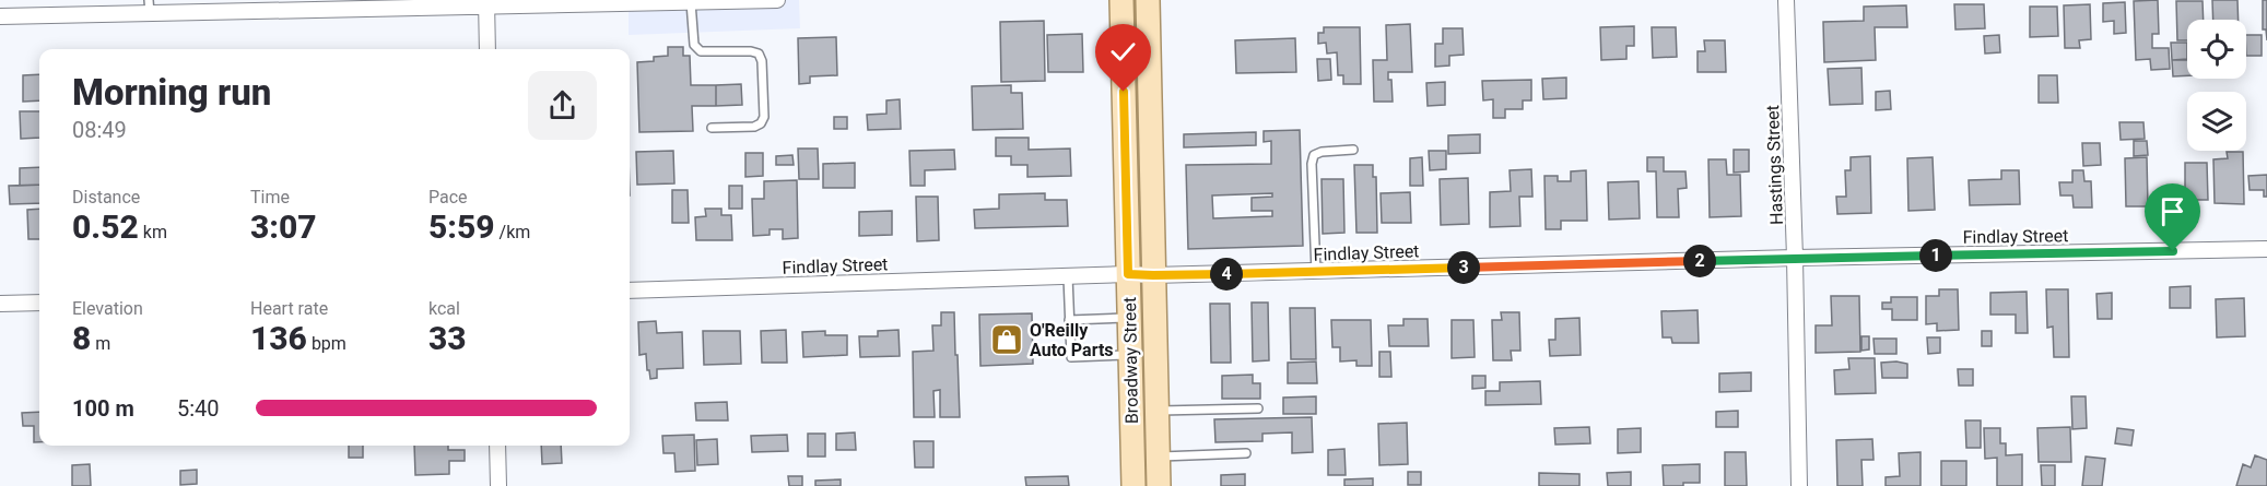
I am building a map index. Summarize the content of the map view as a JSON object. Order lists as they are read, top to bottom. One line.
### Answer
{"streets":{"main road":["Broadway Street"],"street":["Hastings Street","Findlay Street"]},"crossings":[["Hastings Street","Findlay Street"],["Findlay Street","Broadway Street"]],"places":{"shop":["O'Reilly Auto Parts"]},"page":{"heading":["Morning run","08:49"],"stats":[["Distance","0.52 km"],["Time","3:07"],["Pace","5:59 /km"],["Elevation","8 m"],["Heart rate","136 bpm"],["kcal","33"]],"pins":["1","2","3","4"],"list":[{"name":"100 m","note":"5:40"}]}}
